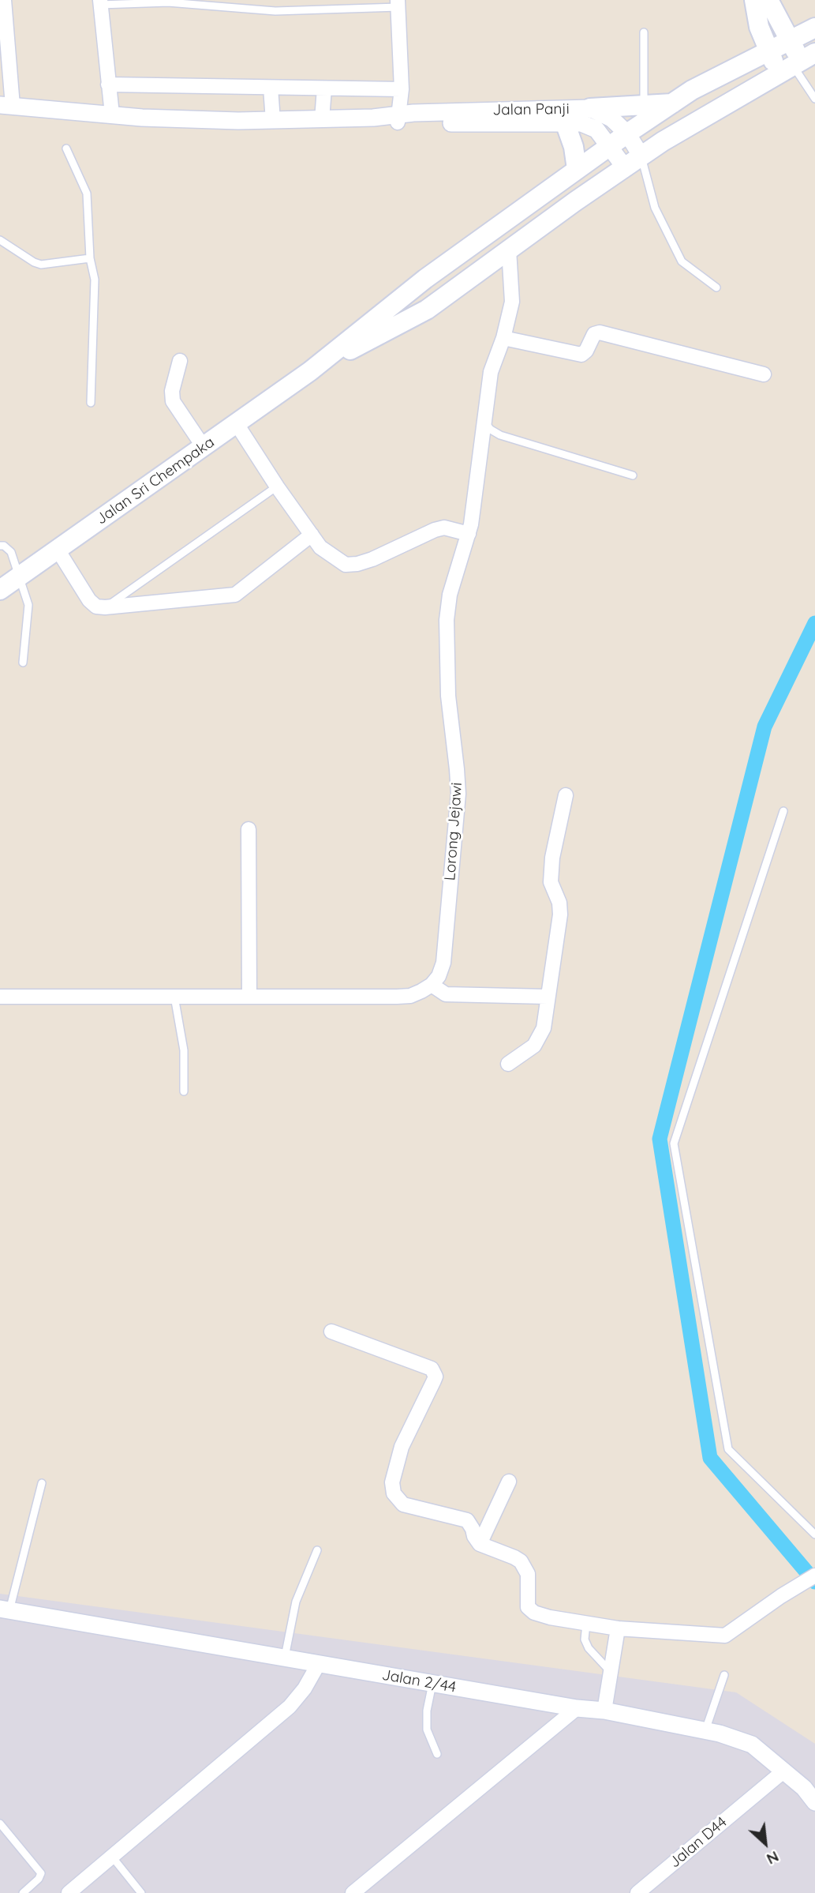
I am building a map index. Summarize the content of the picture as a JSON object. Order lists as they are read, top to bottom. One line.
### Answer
{"streets":{"main road":["Jalan Sri Chempaka"],"street":["Jalan Panji","Lorong Jejawi","Jalan 2/44","Jalan D44"]},"crossings":[["Jalan 2/44","Jalan D44"]],"north":"bottom right"}
